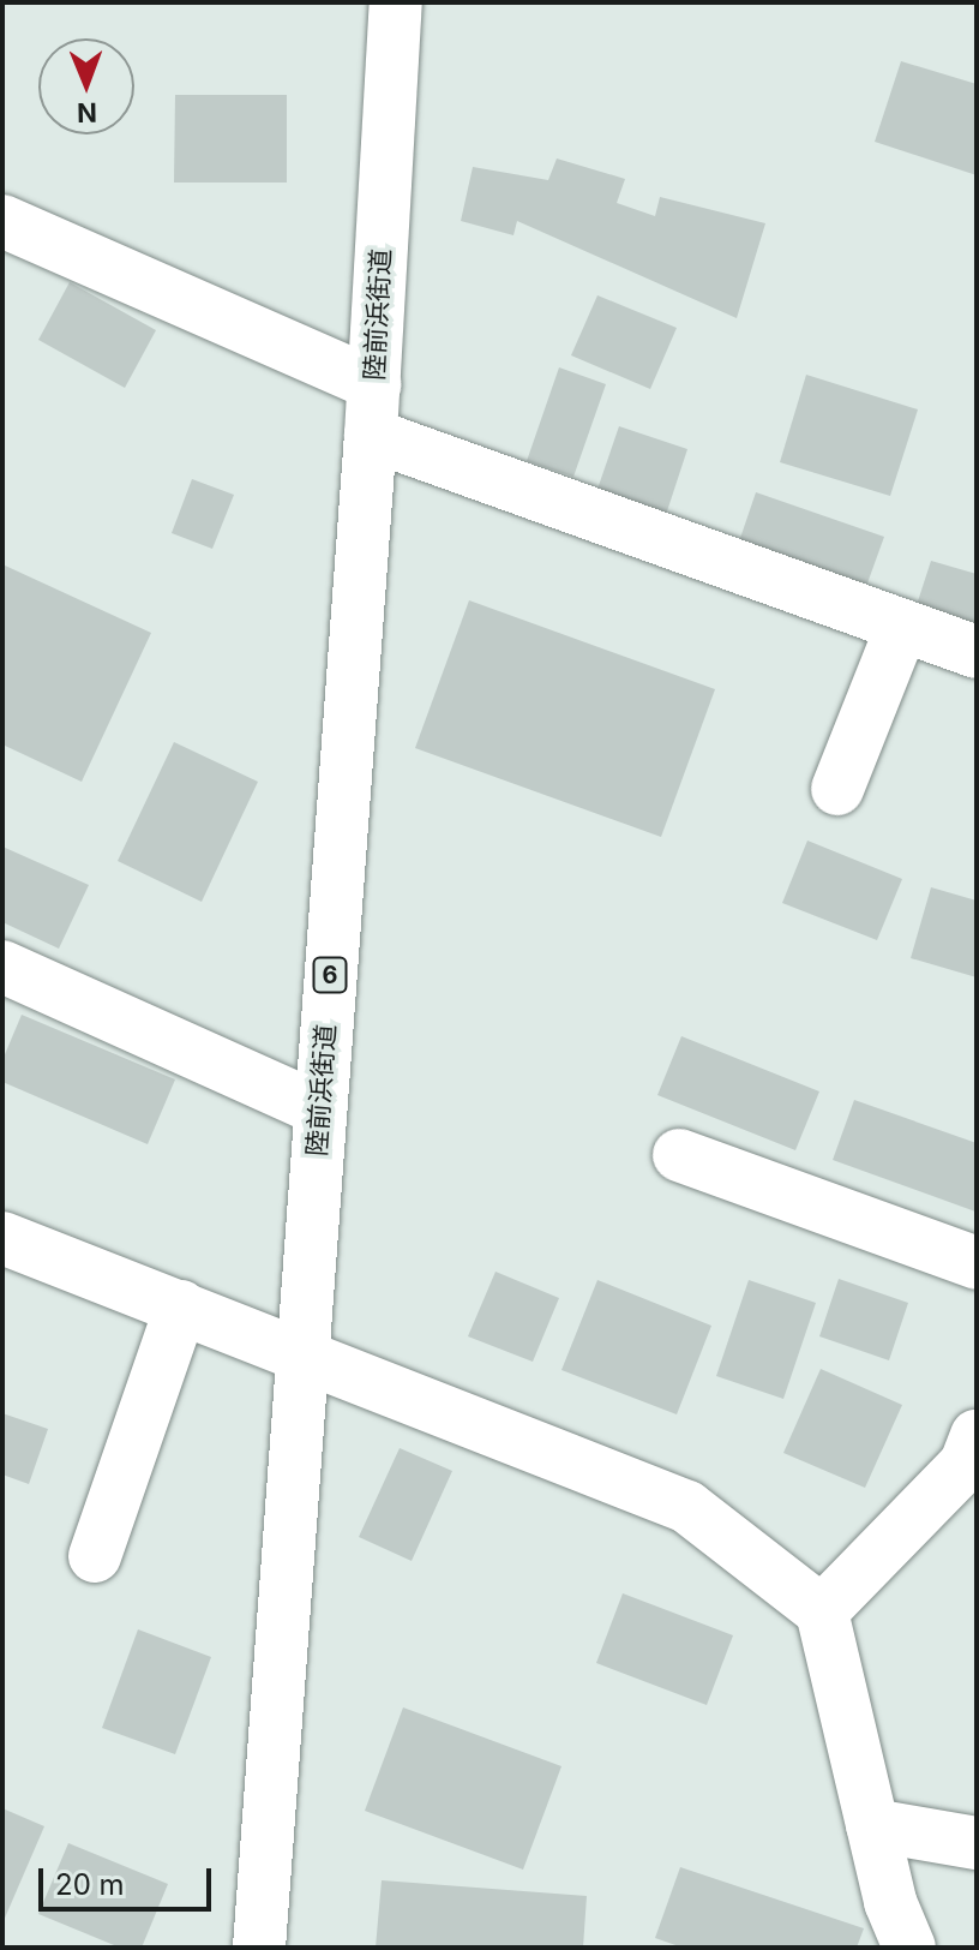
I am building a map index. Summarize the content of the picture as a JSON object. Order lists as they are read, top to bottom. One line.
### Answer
{"streets":{"main road":["陸前浜街道","6"]},"scale_bar":"20 m","north":"bottom"}
